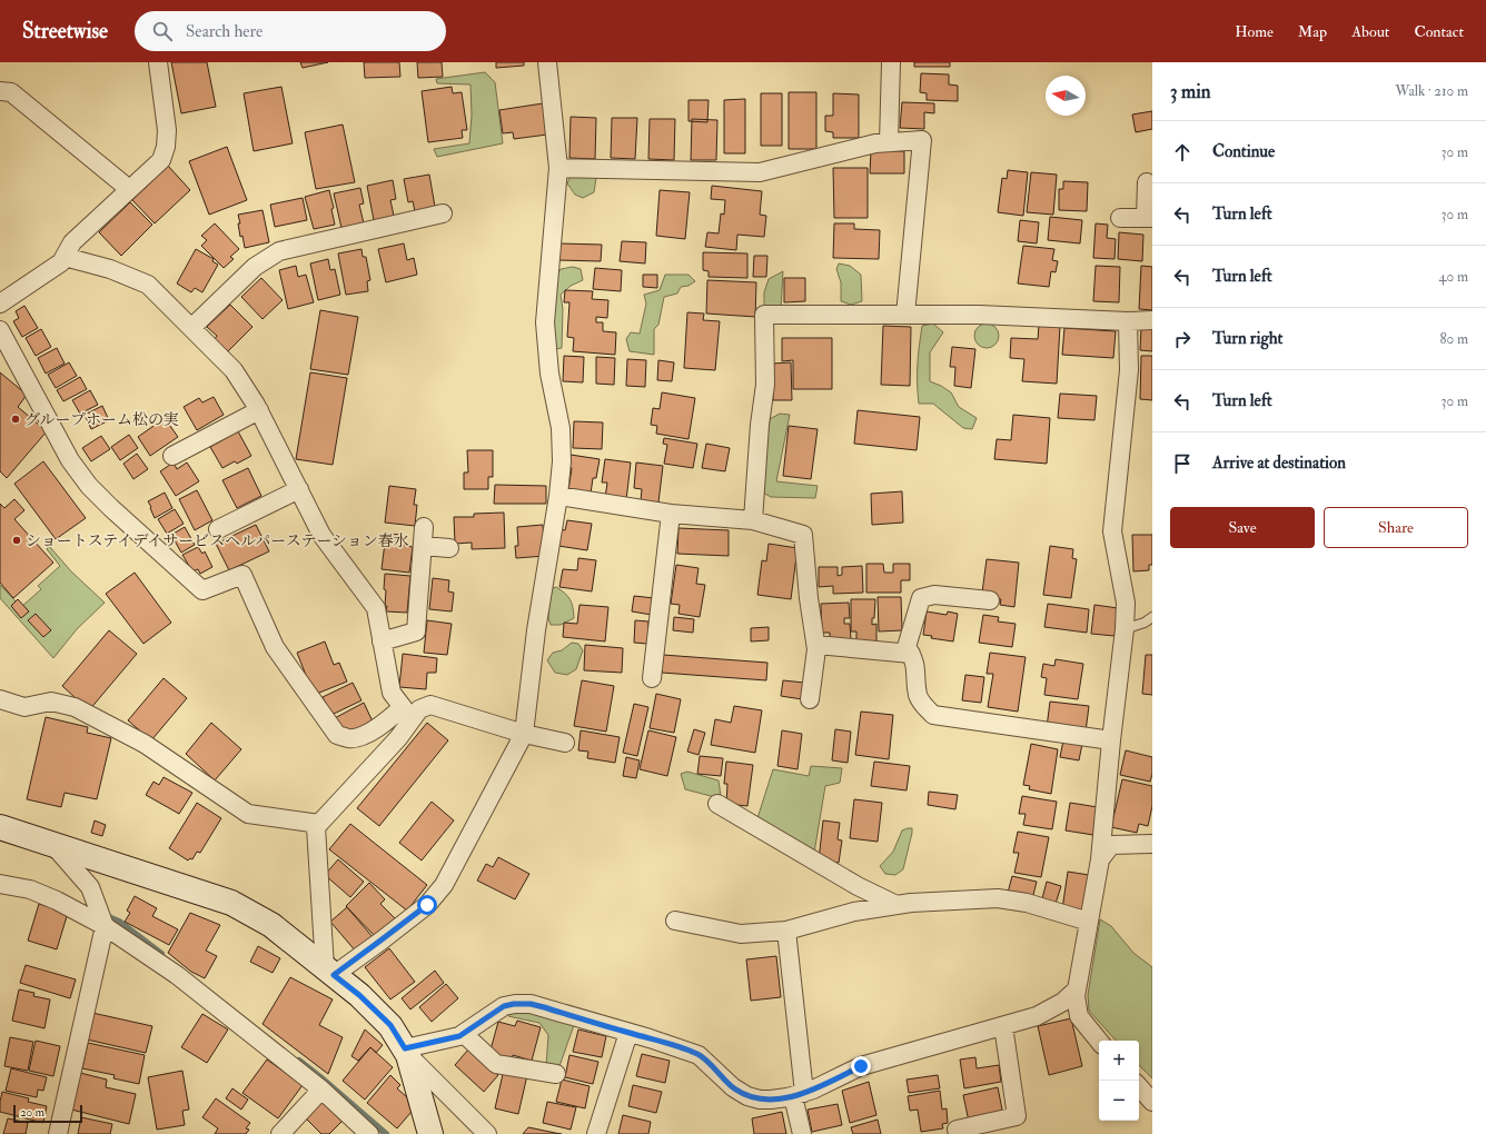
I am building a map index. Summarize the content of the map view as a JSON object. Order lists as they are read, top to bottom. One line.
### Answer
{"places":["グループホーム松の実","ショートステイデイサービスヘルパーステーション春水"],"scale_bar":"20 m","north":"left","page":{"header":"Streetwise","search":"Search here","nav":["Home","Map","About","Contact"],"heading":["3 min","Walk · 210 m"],"list":[["Continue","30 m"],["Turn left","30 m"],["Turn left","40 m"],["Turn right","80 m"],["Turn left","30 m"],"Arrive at destination"],"buttons":["Save","Share"],"map_buttons":["+","−"],"scale":"20 m"}}
